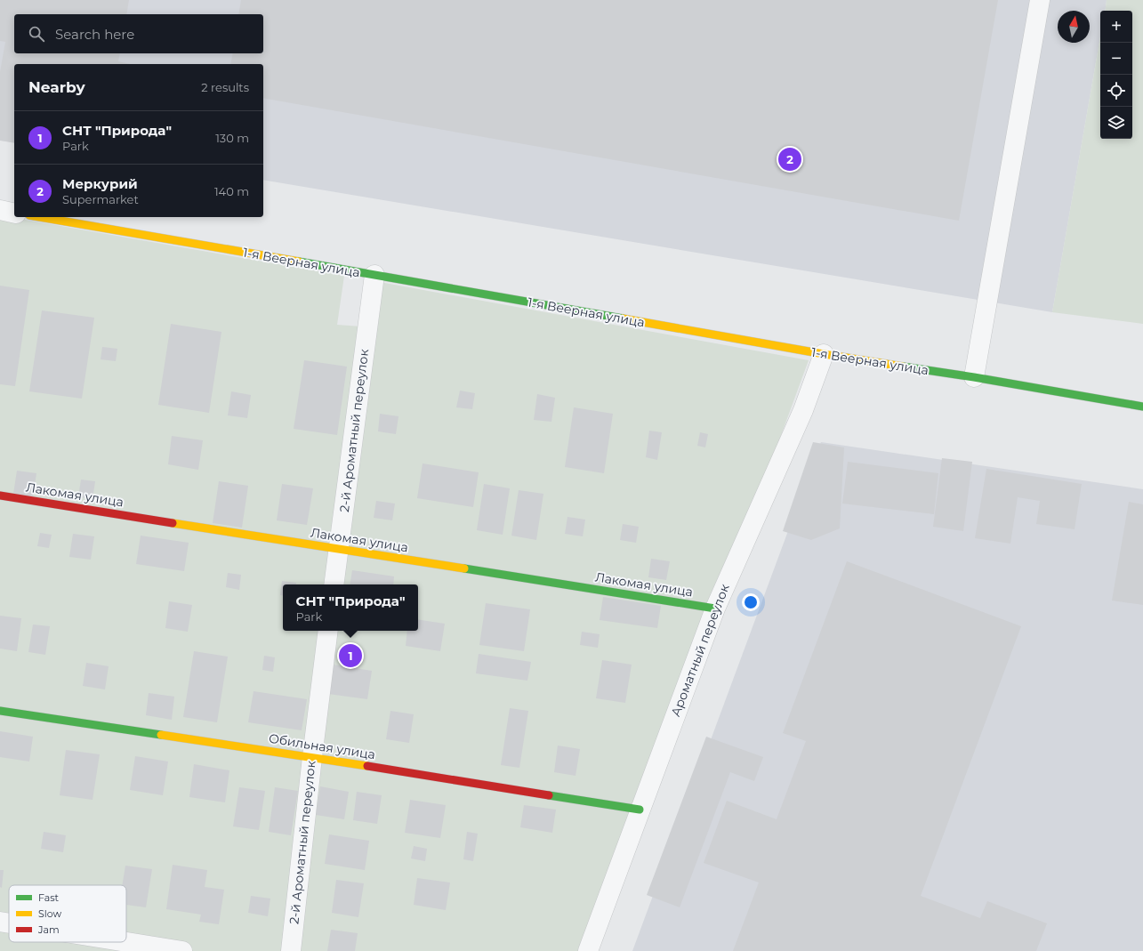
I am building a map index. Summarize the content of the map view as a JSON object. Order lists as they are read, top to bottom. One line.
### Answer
{"streets":{"street":["1-я Веерная улица","2-й Ароматный переулок","Лакомая улица","Ароматный переулок","Обильная улица"]},"crossings":[["1-я Веерная улица","2-й Ароматный переулок"],["1-я Веерная улица","Ароматный переулок"],["2-й Ароматный переулок","Лакомая улица"],["2-й Ароматный переулок","Обильная улица"],["Лакомая улица","Ароматный переулок"],["Ароматный переулок","Обильная улица"]],"legend":["Fast","Slow","Jam"],"north":"top","page":{"map_buttons":["+","−"],"search":"Search here","heading":["Nearby","2 results"],"list":[{"mark":"1","name":"СНТ \"Природа\"","note":"Park","value":"130 m"},{"mark":"2","name":"Меркурий","note":"Supermarket","value":"140 m"}],"pins":["2","1"],"popup":["СНТ \"Природа\"","Park"]}}
